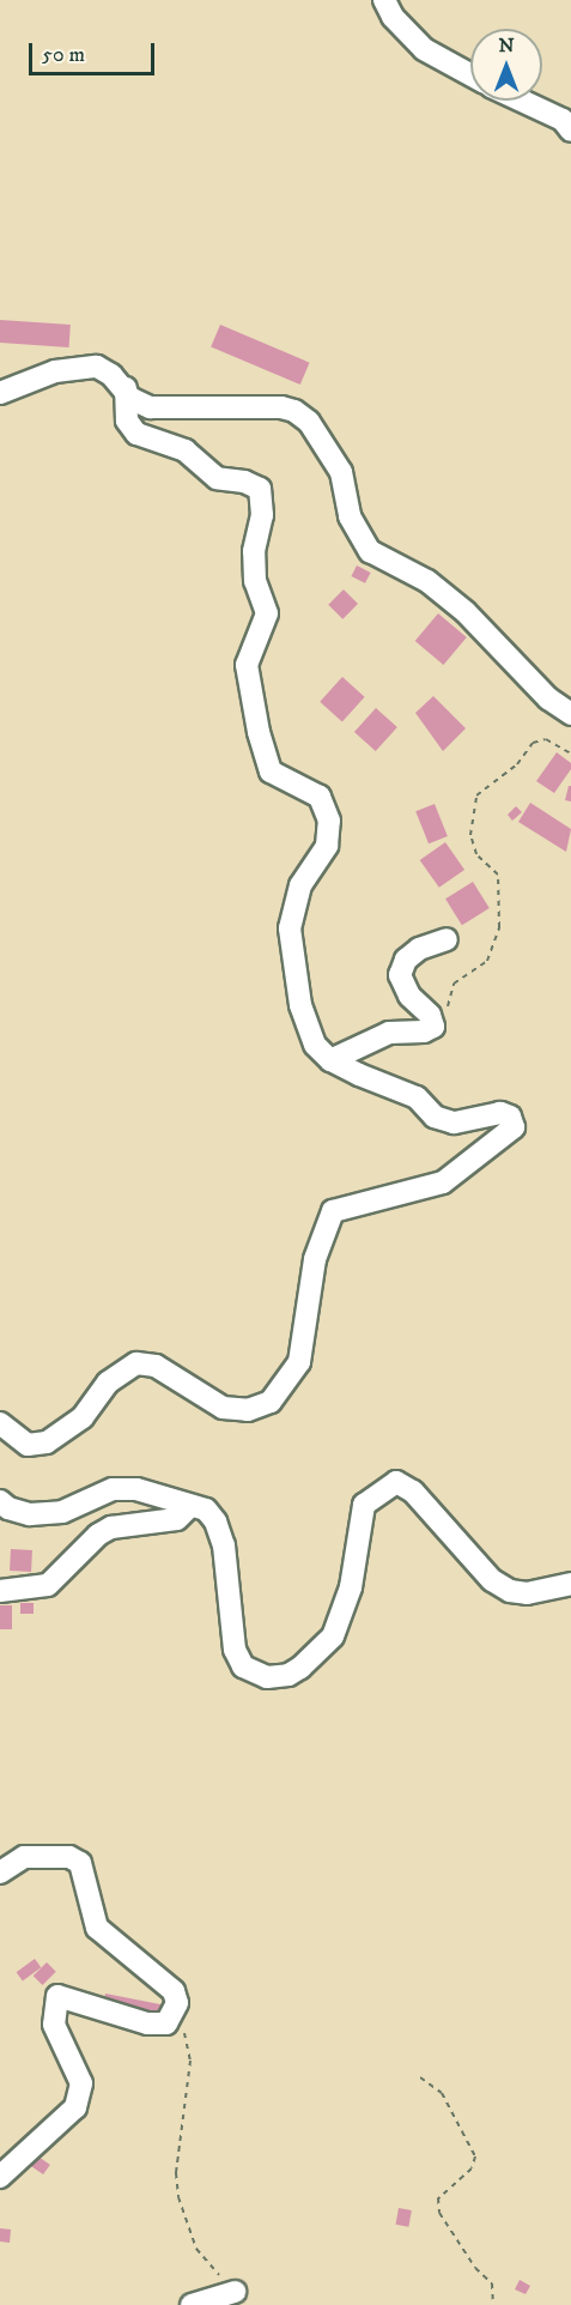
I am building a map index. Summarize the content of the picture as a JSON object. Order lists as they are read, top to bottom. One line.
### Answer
{"scale_bar":"50 m","north":"top"}
